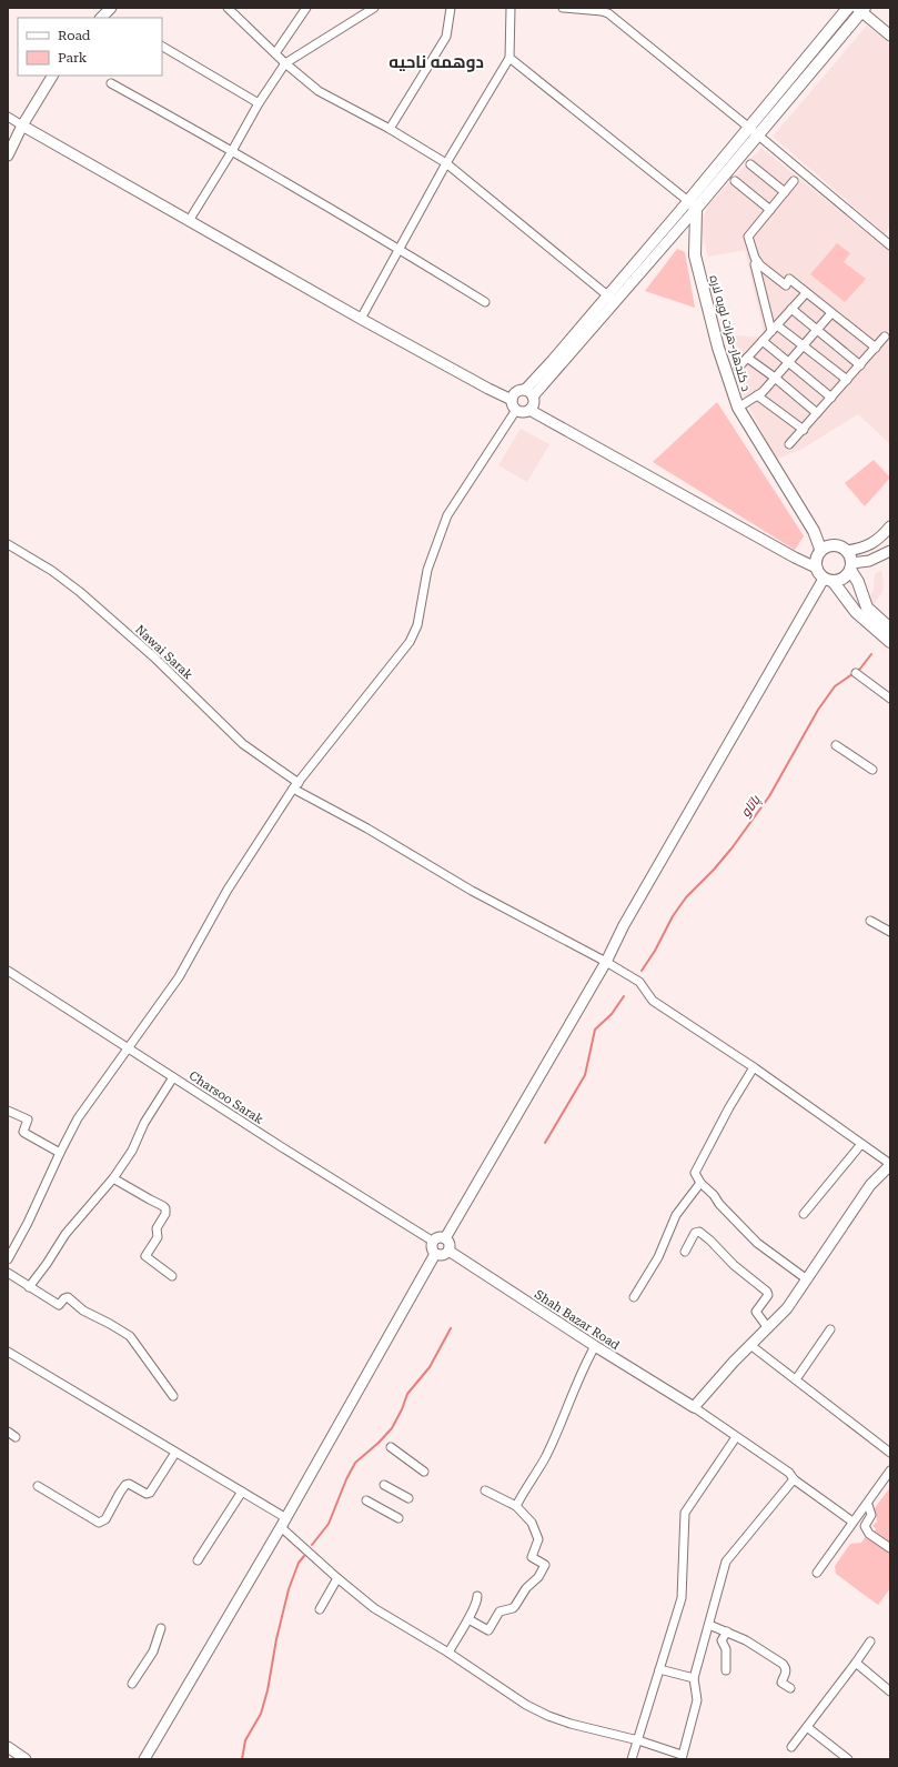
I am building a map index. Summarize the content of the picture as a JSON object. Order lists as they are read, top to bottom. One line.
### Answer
{"streets":{"highway":["د کندهار-هرات لويه لاره"],"main road":["Shah Bazar Road"],"street":["Nawai Sarak","Charsoo Sarak"]},"crossings":[["Charsoo Sarak","Shah Bazar Road"]],"districts":["دوهمه ناحیه"],"water":["پاتاو"],"legend":["Road","Park"]}
